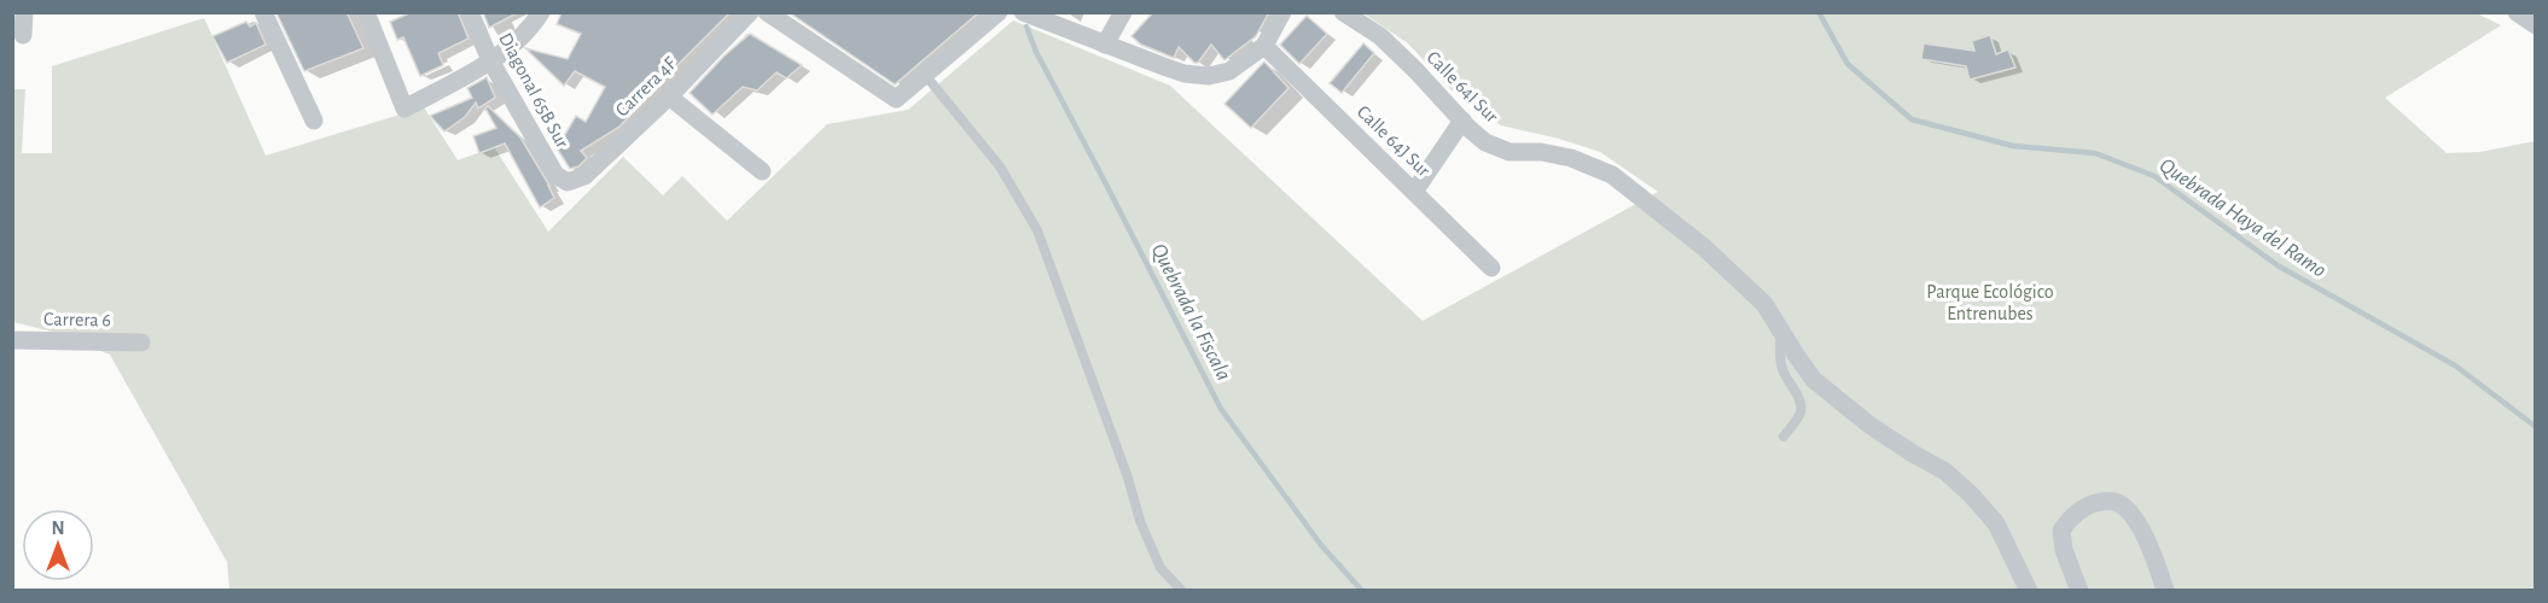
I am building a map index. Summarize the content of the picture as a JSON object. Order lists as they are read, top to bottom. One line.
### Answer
{"streets":{"street":["Carrera 4F","Calle 64I Sur","Diagonal 65B Sur","Calle 64J Sur","Carrera 6"]},"crossings":[["Carrera 4F","Diagonal 65B Sur"]],"water":["Quebrada Haya del Ramo","Quebrada la Fiscala"],"parks":["Parque Ecológico Entrenubes"],"north":"top"}
